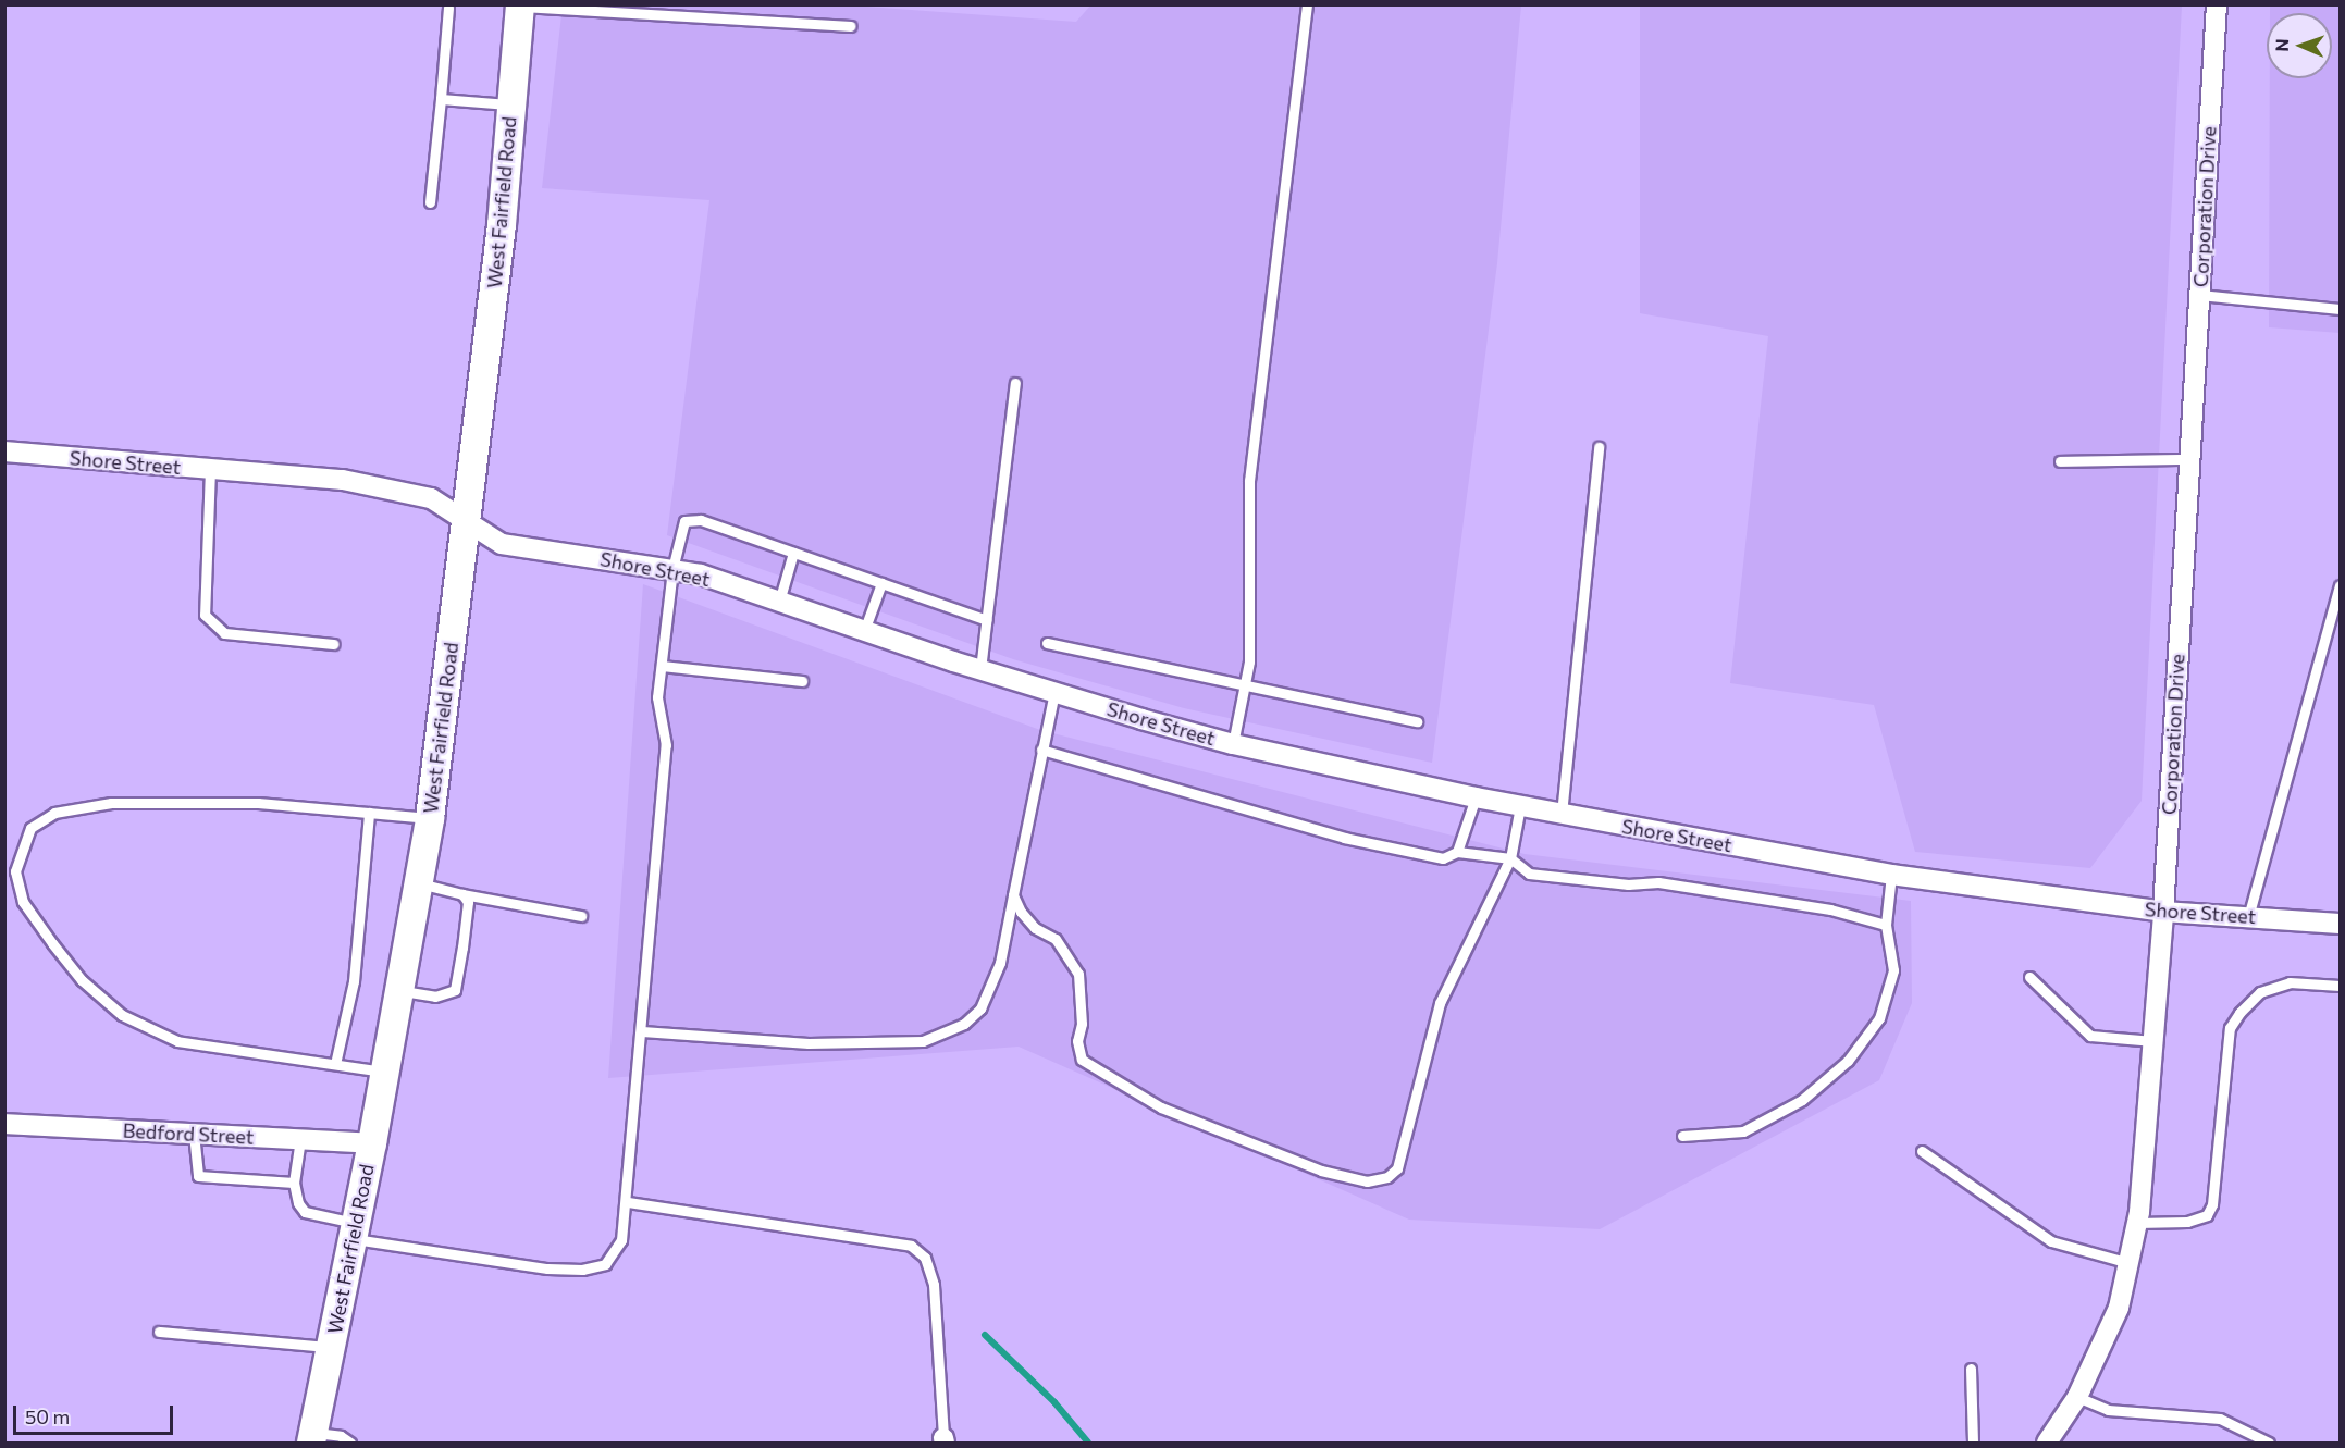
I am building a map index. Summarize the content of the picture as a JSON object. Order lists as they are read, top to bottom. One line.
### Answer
{"streets":{"main road":["West Fairfield Road"],"street":["Corporation Drive","Shore Street","Bedford Street"]},"crossings":[["West Fairfield Road","Shore Street"],["West Fairfield Road","Bedford Street"],["Corporation Drive","Shore Street"]],"scale_bar":"50 m","north":"left"}
